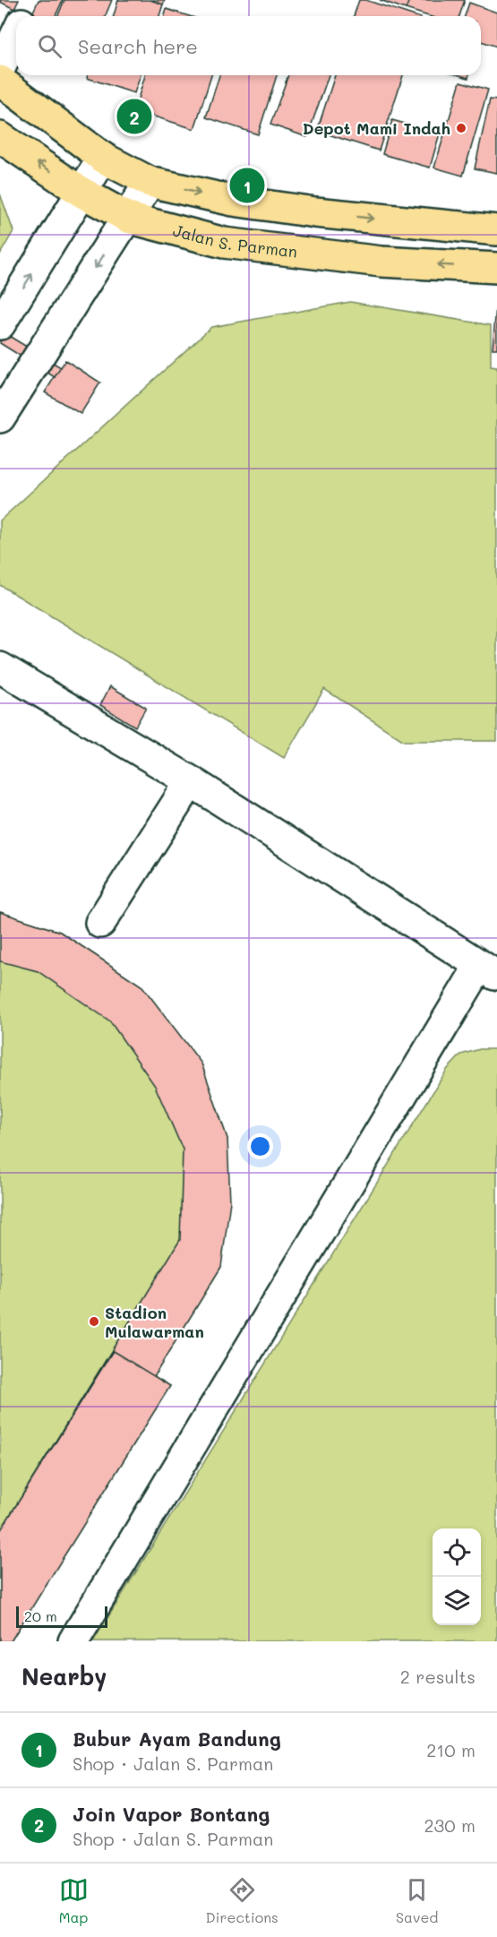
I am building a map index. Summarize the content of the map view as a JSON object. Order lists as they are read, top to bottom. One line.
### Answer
{"streets":{"main road":["Jalan S. Parman"]},"places":["Depot Mami Indah","Stadion Mulawarman"],"scale_bar":"20 m","page":{"search":"Search here","pins":["2","1"],"scale":"20 m","heading":["Nearby","2 results"],"list":[{"mark":"1","name":"Bubur Ayam Bandung","note":"Shop · Jalan S. Parman","value":"210 m"},{"mark":"2","name":"Join Vapor Bontang","note":"Shop · Jalan S. Parman","value":"230 m"}],"nav":["Map","Directions","Saved"]}}
